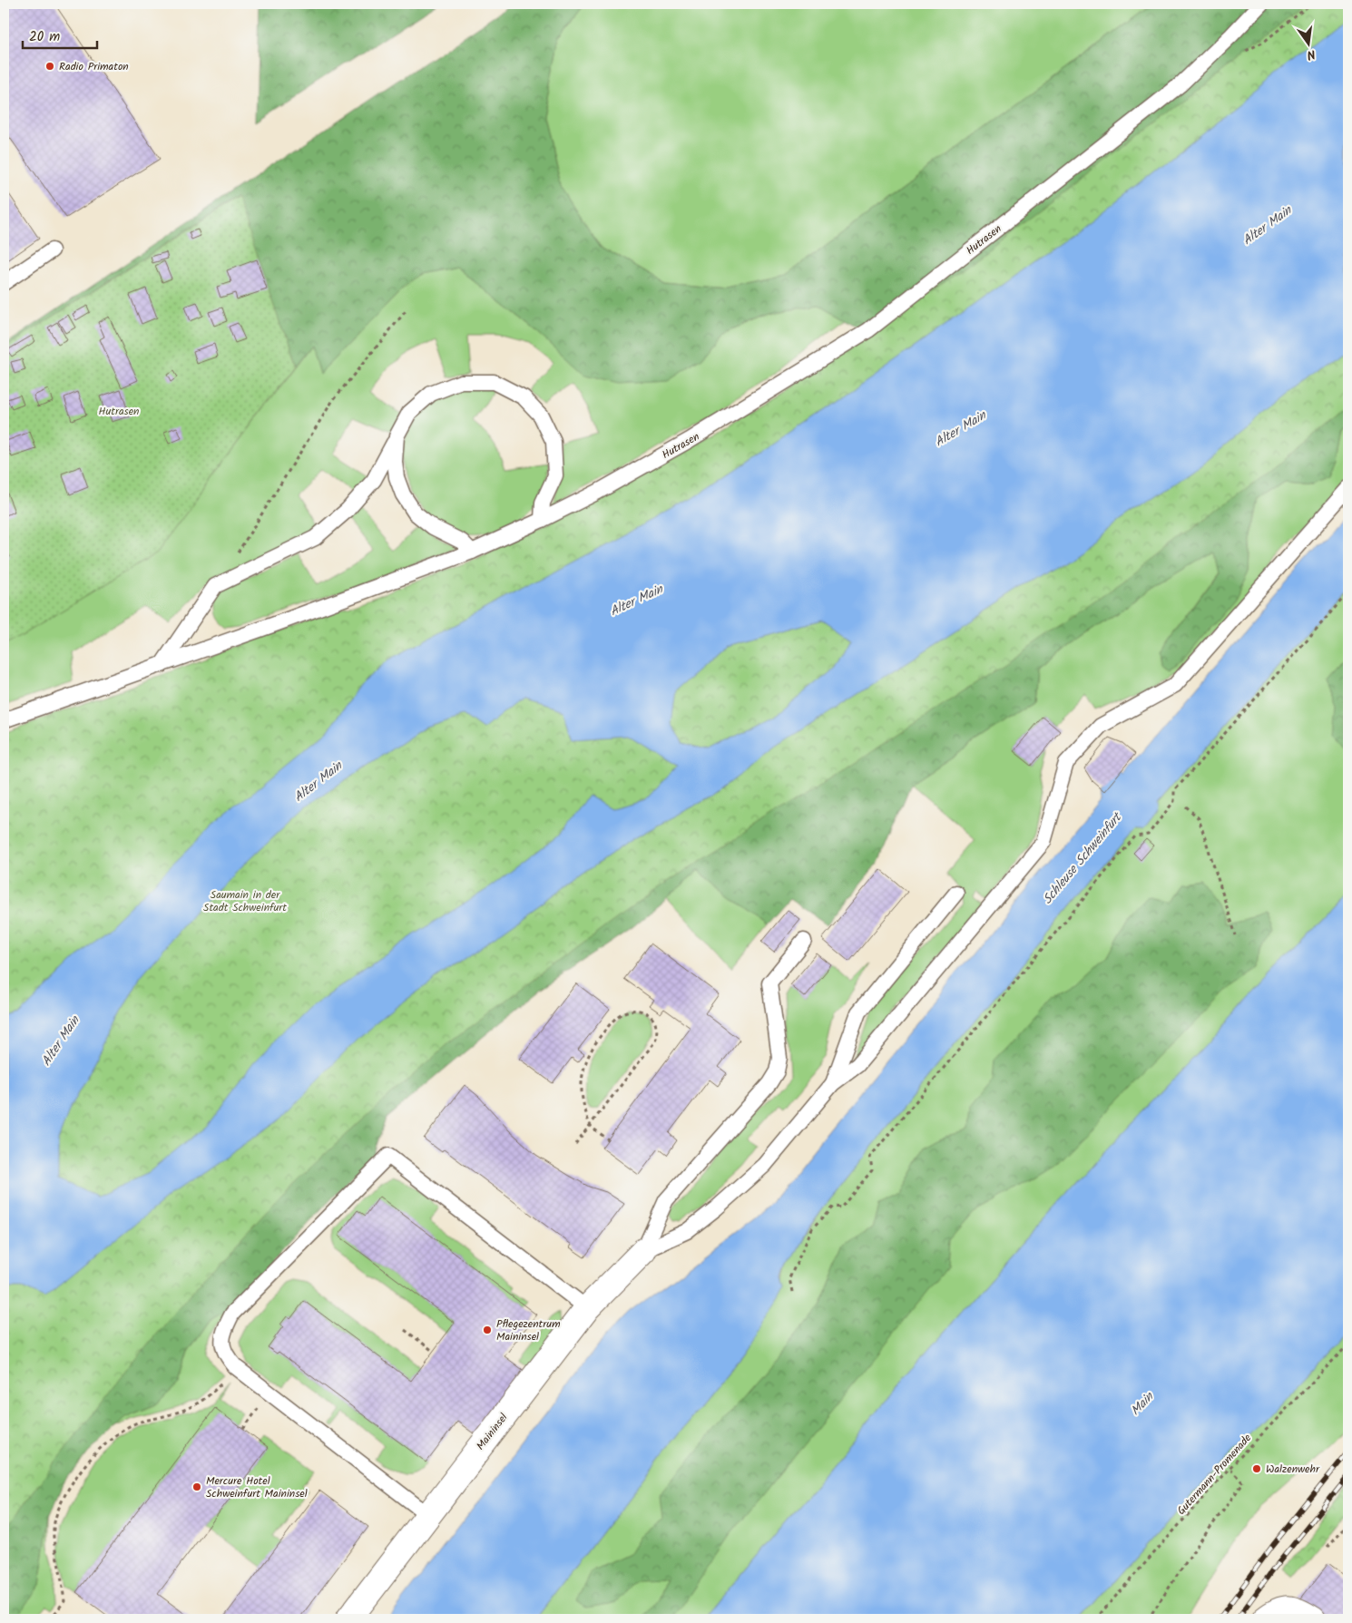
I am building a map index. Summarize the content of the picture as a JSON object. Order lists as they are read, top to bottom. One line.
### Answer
{"streets":{"street":["Maininsel"],"lane":["Hutrasen"],"path":["Gutermann-Promenade"]},"water":["Alter Main","Schleuse Schweinfurt","Main"],"parks":["Hutrasen","Saumain in der Stadt Schweinfurt"],"places":["Radio Primaton","Pflegezentrum Maininsel","Walzenwehr","Mercure Hotel Schweinfurt Maininsel"],"scale_bar":"20 m","north":"bottom"}
